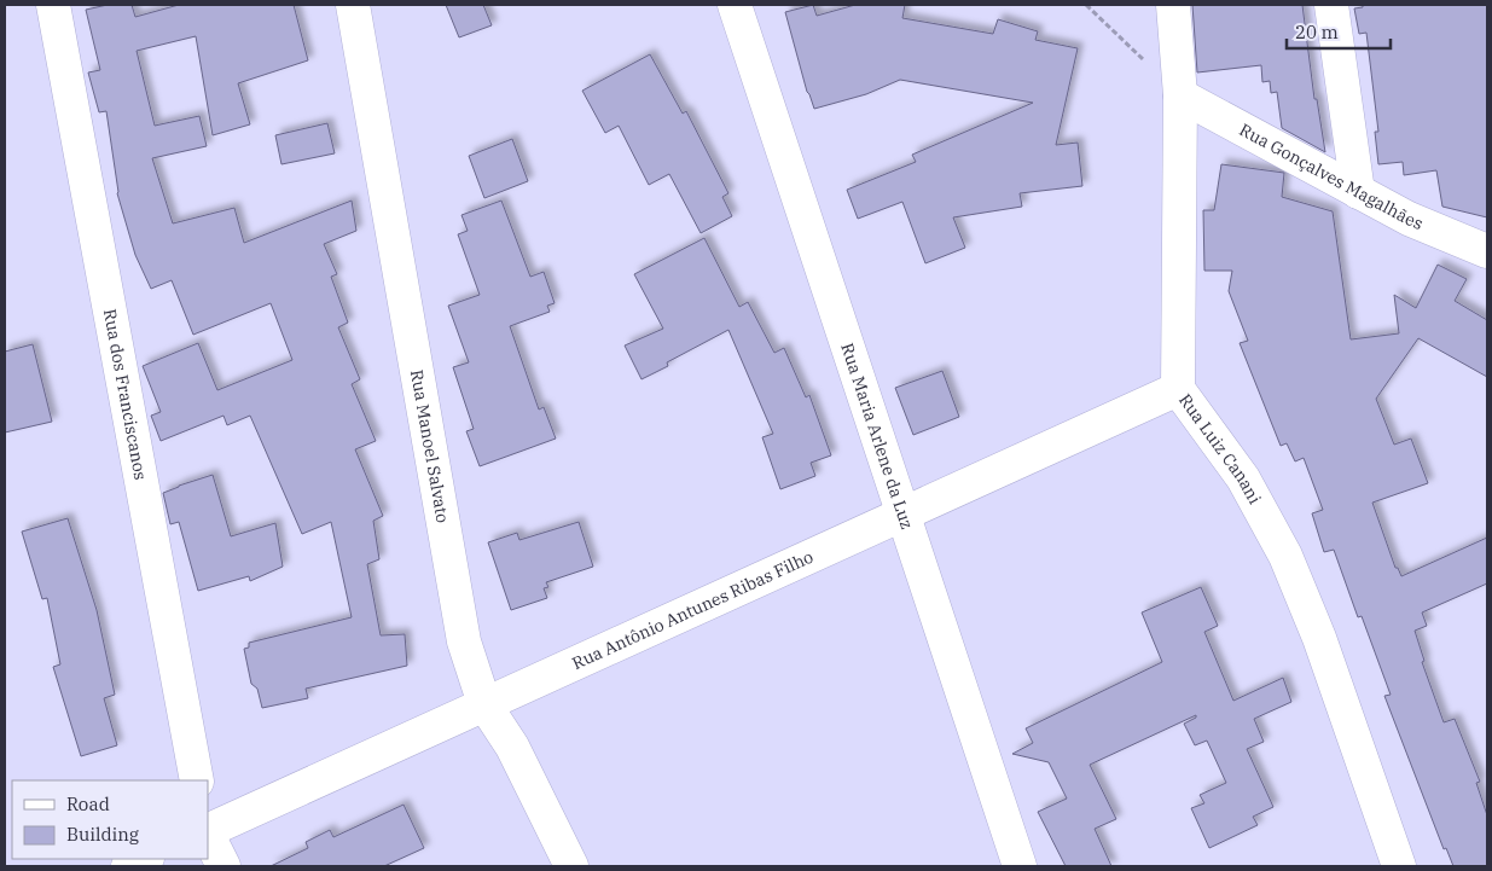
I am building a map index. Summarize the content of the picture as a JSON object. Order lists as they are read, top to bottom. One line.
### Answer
{"streets":{"street":["Rua Gonçalves Magalhães","Rua dos Franciscanos","Rua Maria Arlene da Luz","Rua Manoel Salvato","Rua Luiz Canani","Rua Antônio Antunes Ribas Filho"]},"crossings":[["Rua Gonçalves Magalhães","Rua Luiz Canani"],["Rua Maria Arlene da Luz","Rua Antônio Antunes Ribas Filho"],["Rua Manoel Salvato","Rua Antônio Antunes Ribas Filho"],["Rua Luiz Canani","Rua Antônio Antunes Ribas Filho"]],"legend":["Road","Building"],"scale_bar":"20 m"}
